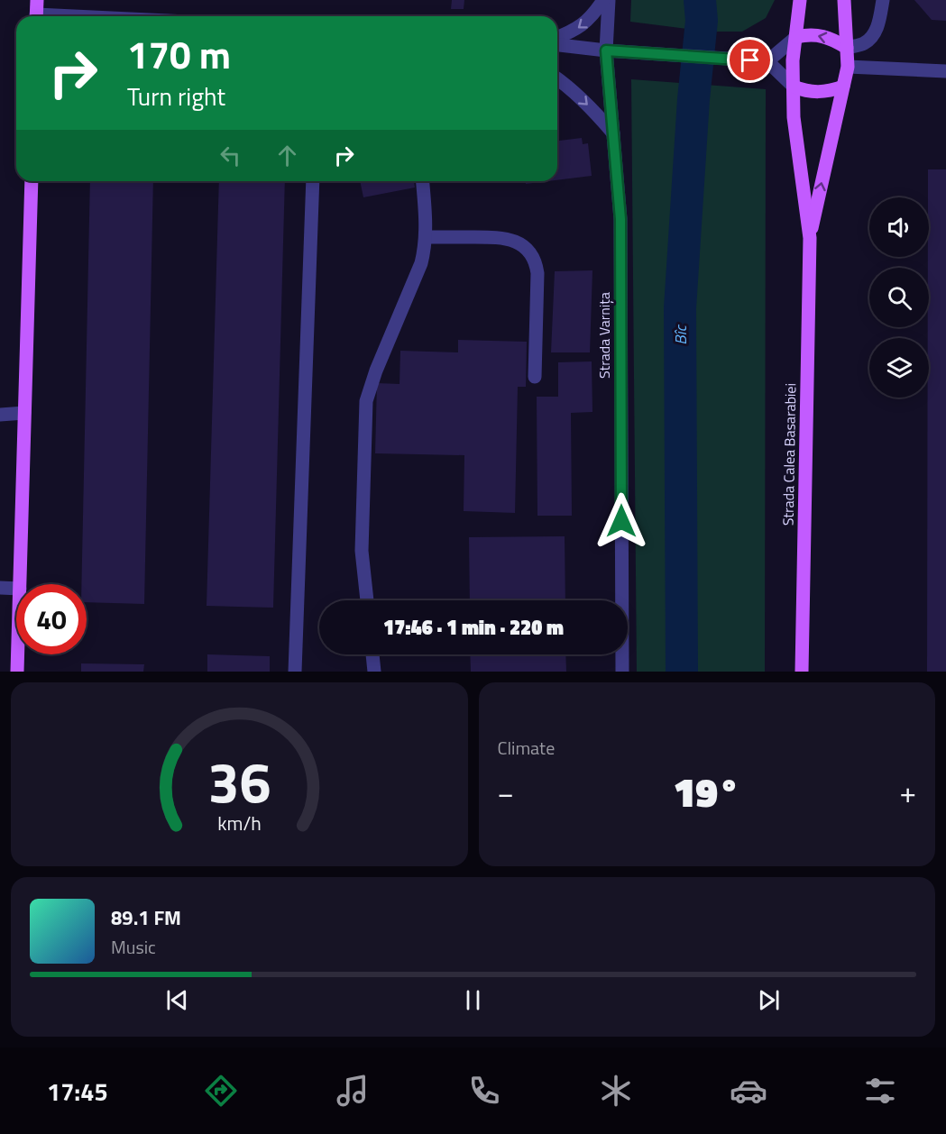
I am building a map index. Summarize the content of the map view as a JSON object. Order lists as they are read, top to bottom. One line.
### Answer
{"streets":{"main road":["Strada Calea Basarabiei"],"street":["Strada Varnița"]},"water":["Bîc"],"page":{"turn":["170 m","Turn right"],"limit":"40","trip":"17:46 · 1 min · 220 m","tile":"Climate","heat":["−","19°","+"],"song":["89.1 FM","Music"],"tabs":"17:45","gauge":["36","km/h"]}}
